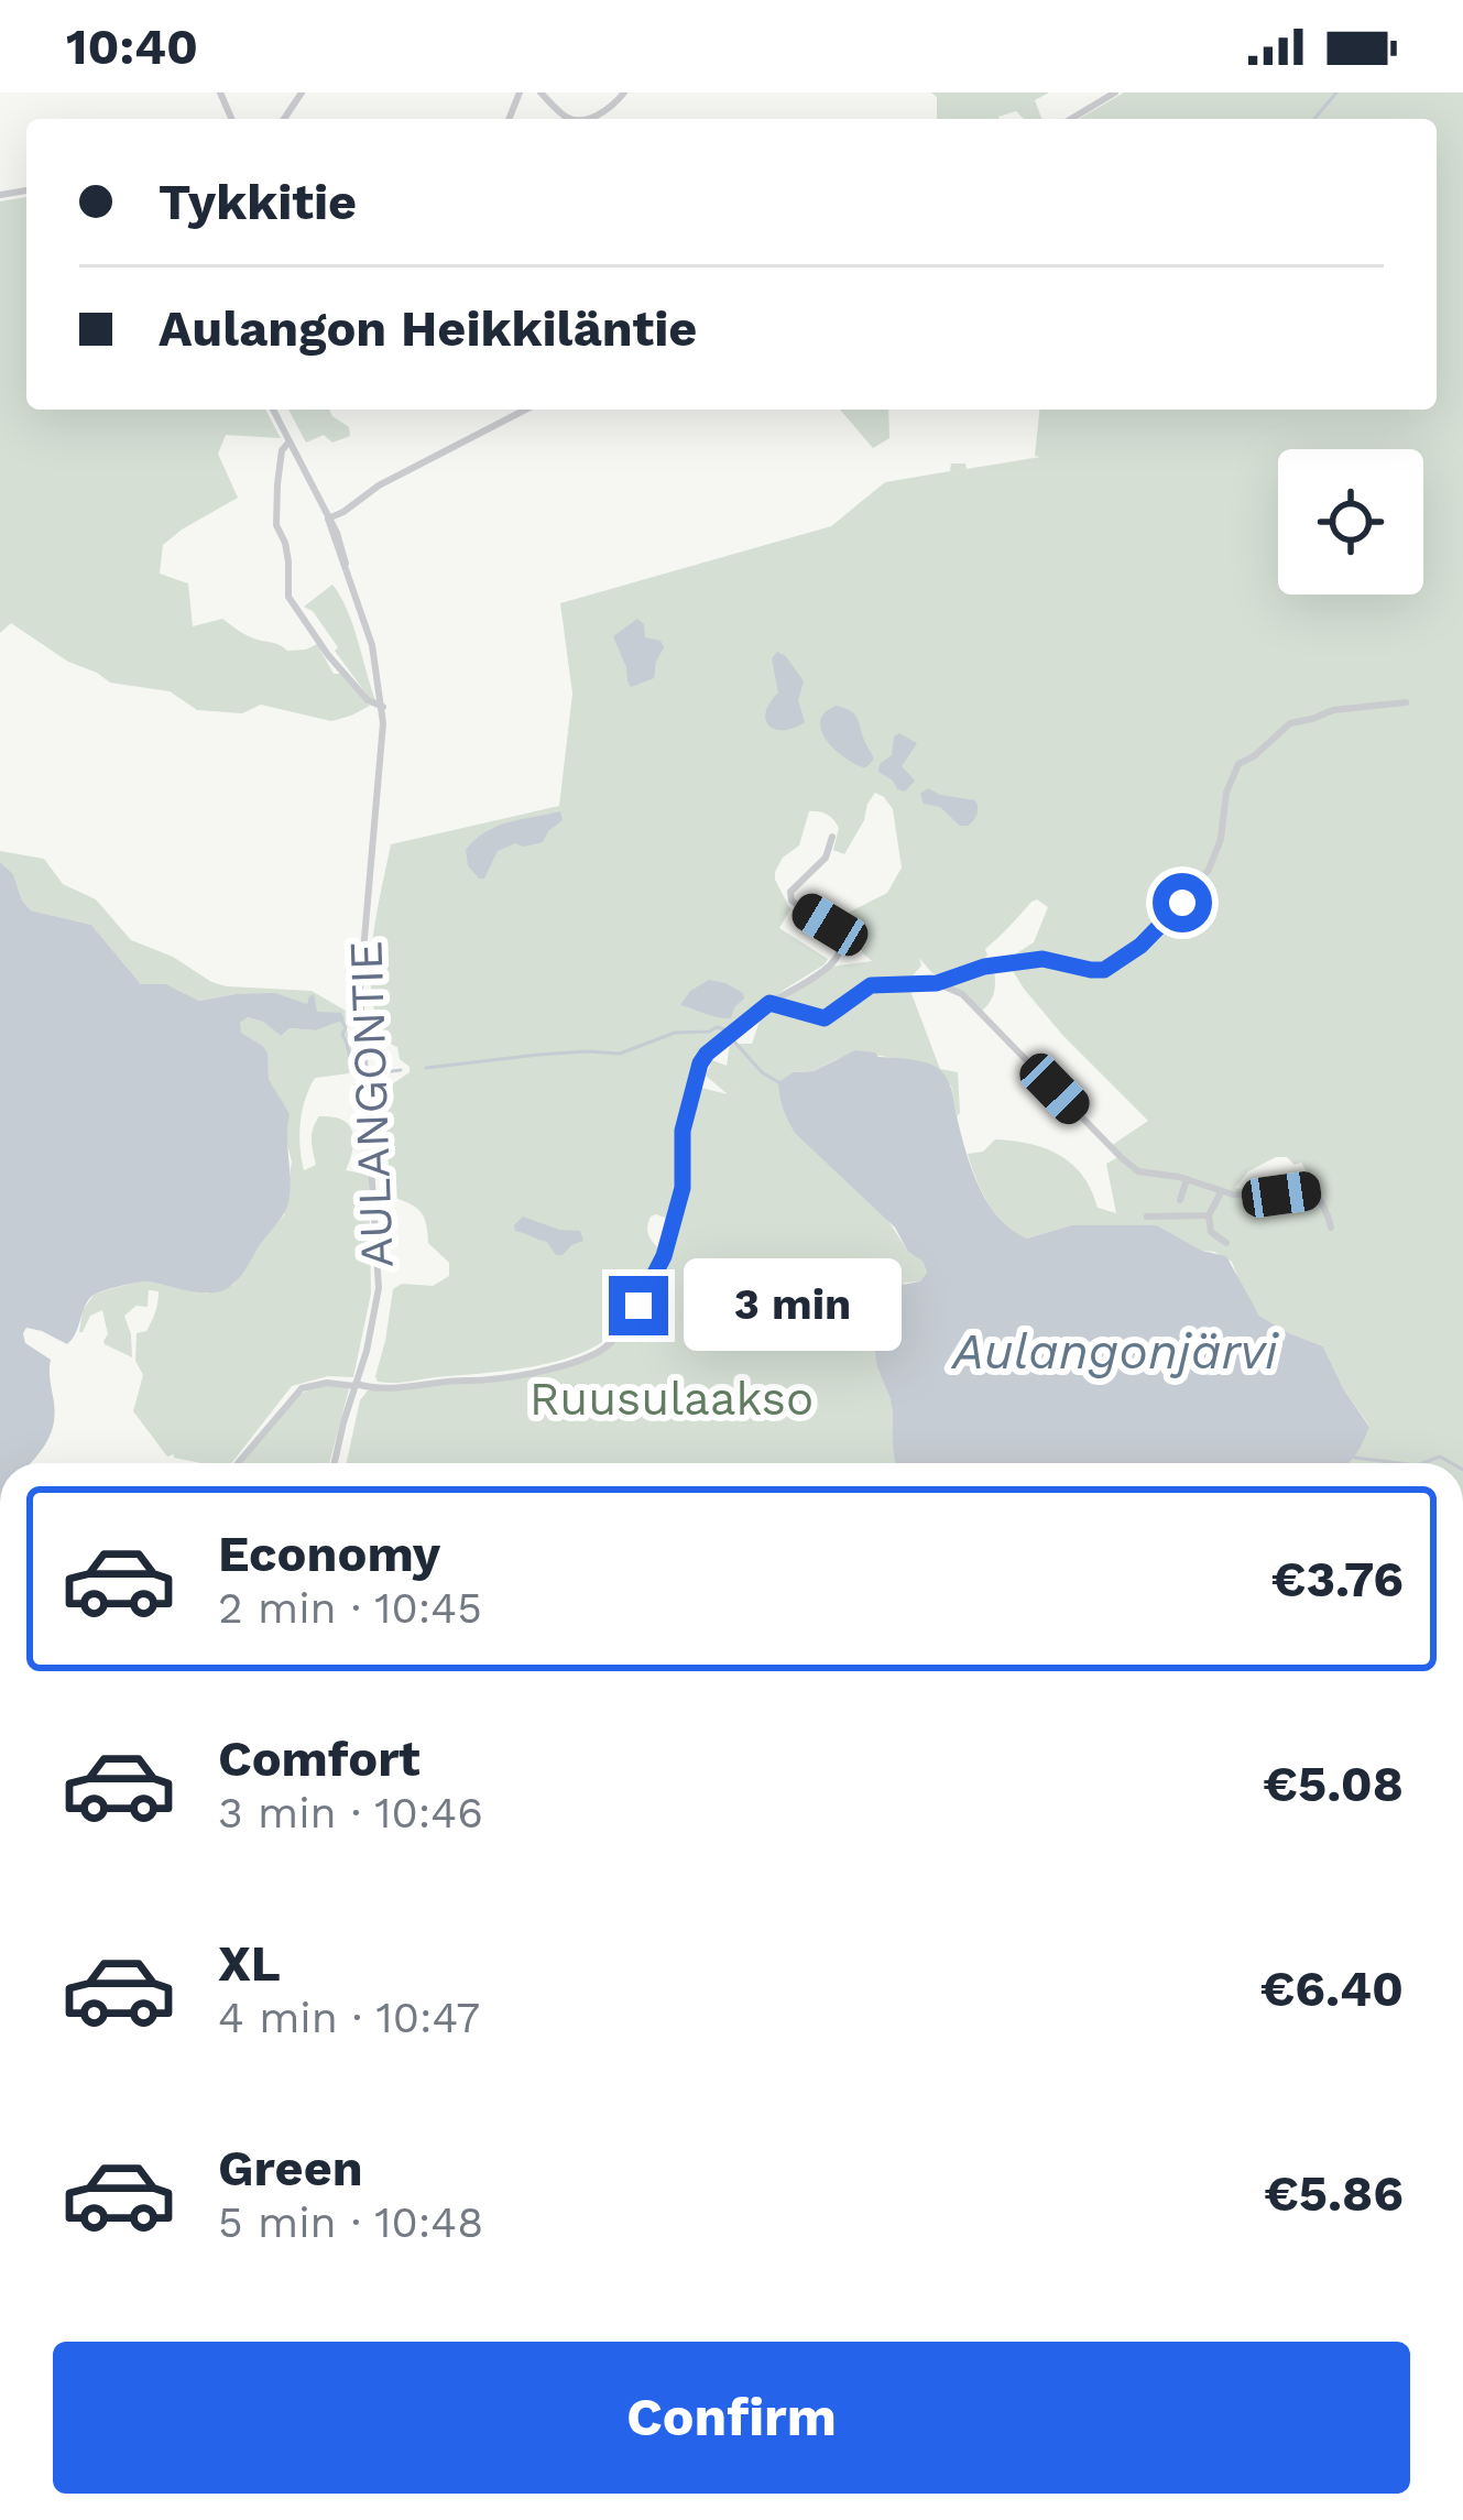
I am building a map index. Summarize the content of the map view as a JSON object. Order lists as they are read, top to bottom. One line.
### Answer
{"streets":{"street":["AULANGONTIE"]},"water":["Aulangonjärvi"],"parks":["Ruusulaakso"],"page":{"status":"10:40","banner":["Tykkitie","Aulangon Heikkiläntie"],"bubble":"3 min","list":[{"name":"Economy","note":"2 min · 10:45","value":"€3.76"},{"name":"Comfort","note":"3 min · 10:46","value":"€5.08"},{"name":"XL","note":"4 min · 10:47","value":"€6.40"},{"name":"Green","note":"5 min · 10:48","value":"€5.86"}],"buttons":"Confirm"}}
